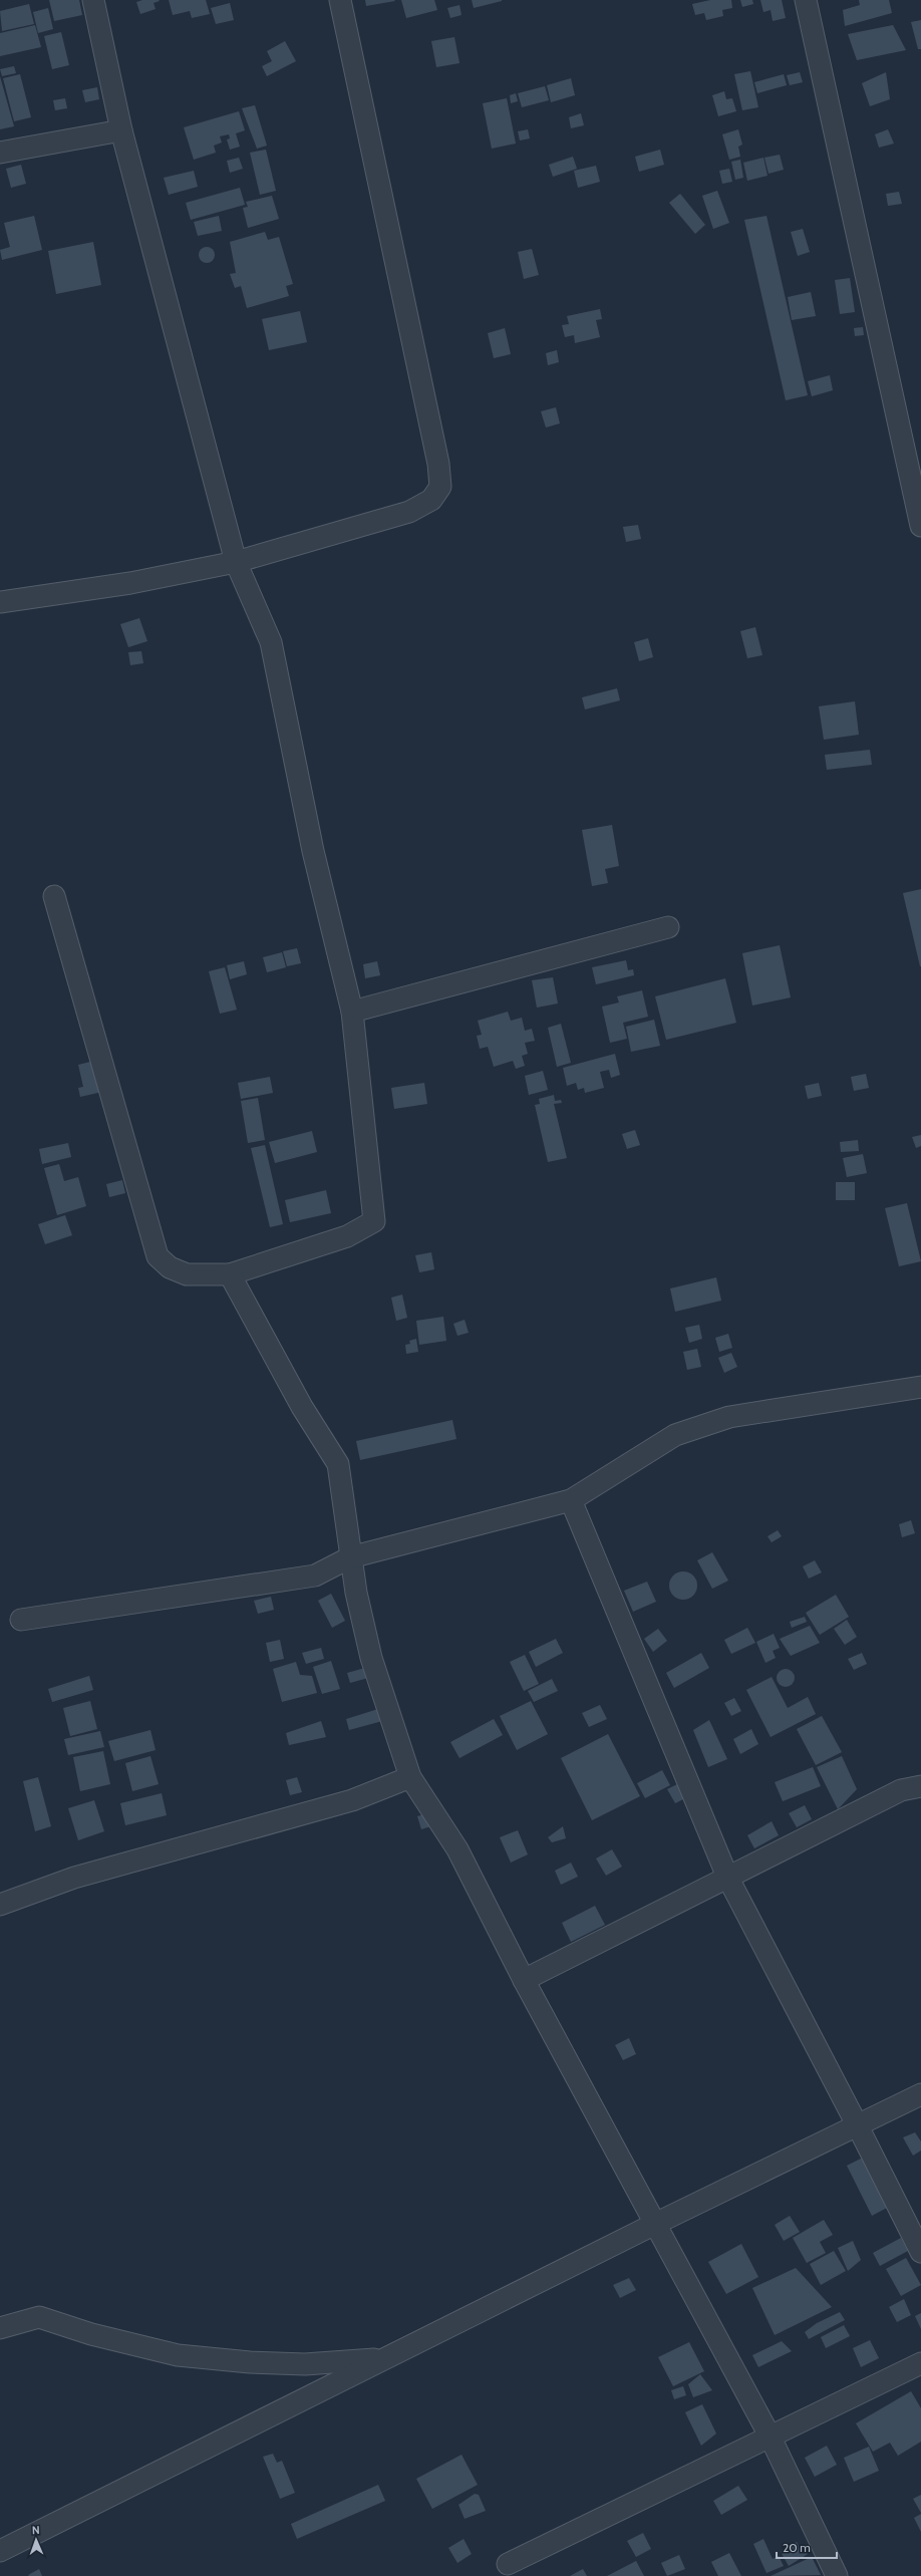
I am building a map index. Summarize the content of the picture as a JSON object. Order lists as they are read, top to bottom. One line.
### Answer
{"scale_bar":"20 m","north":"top"}
